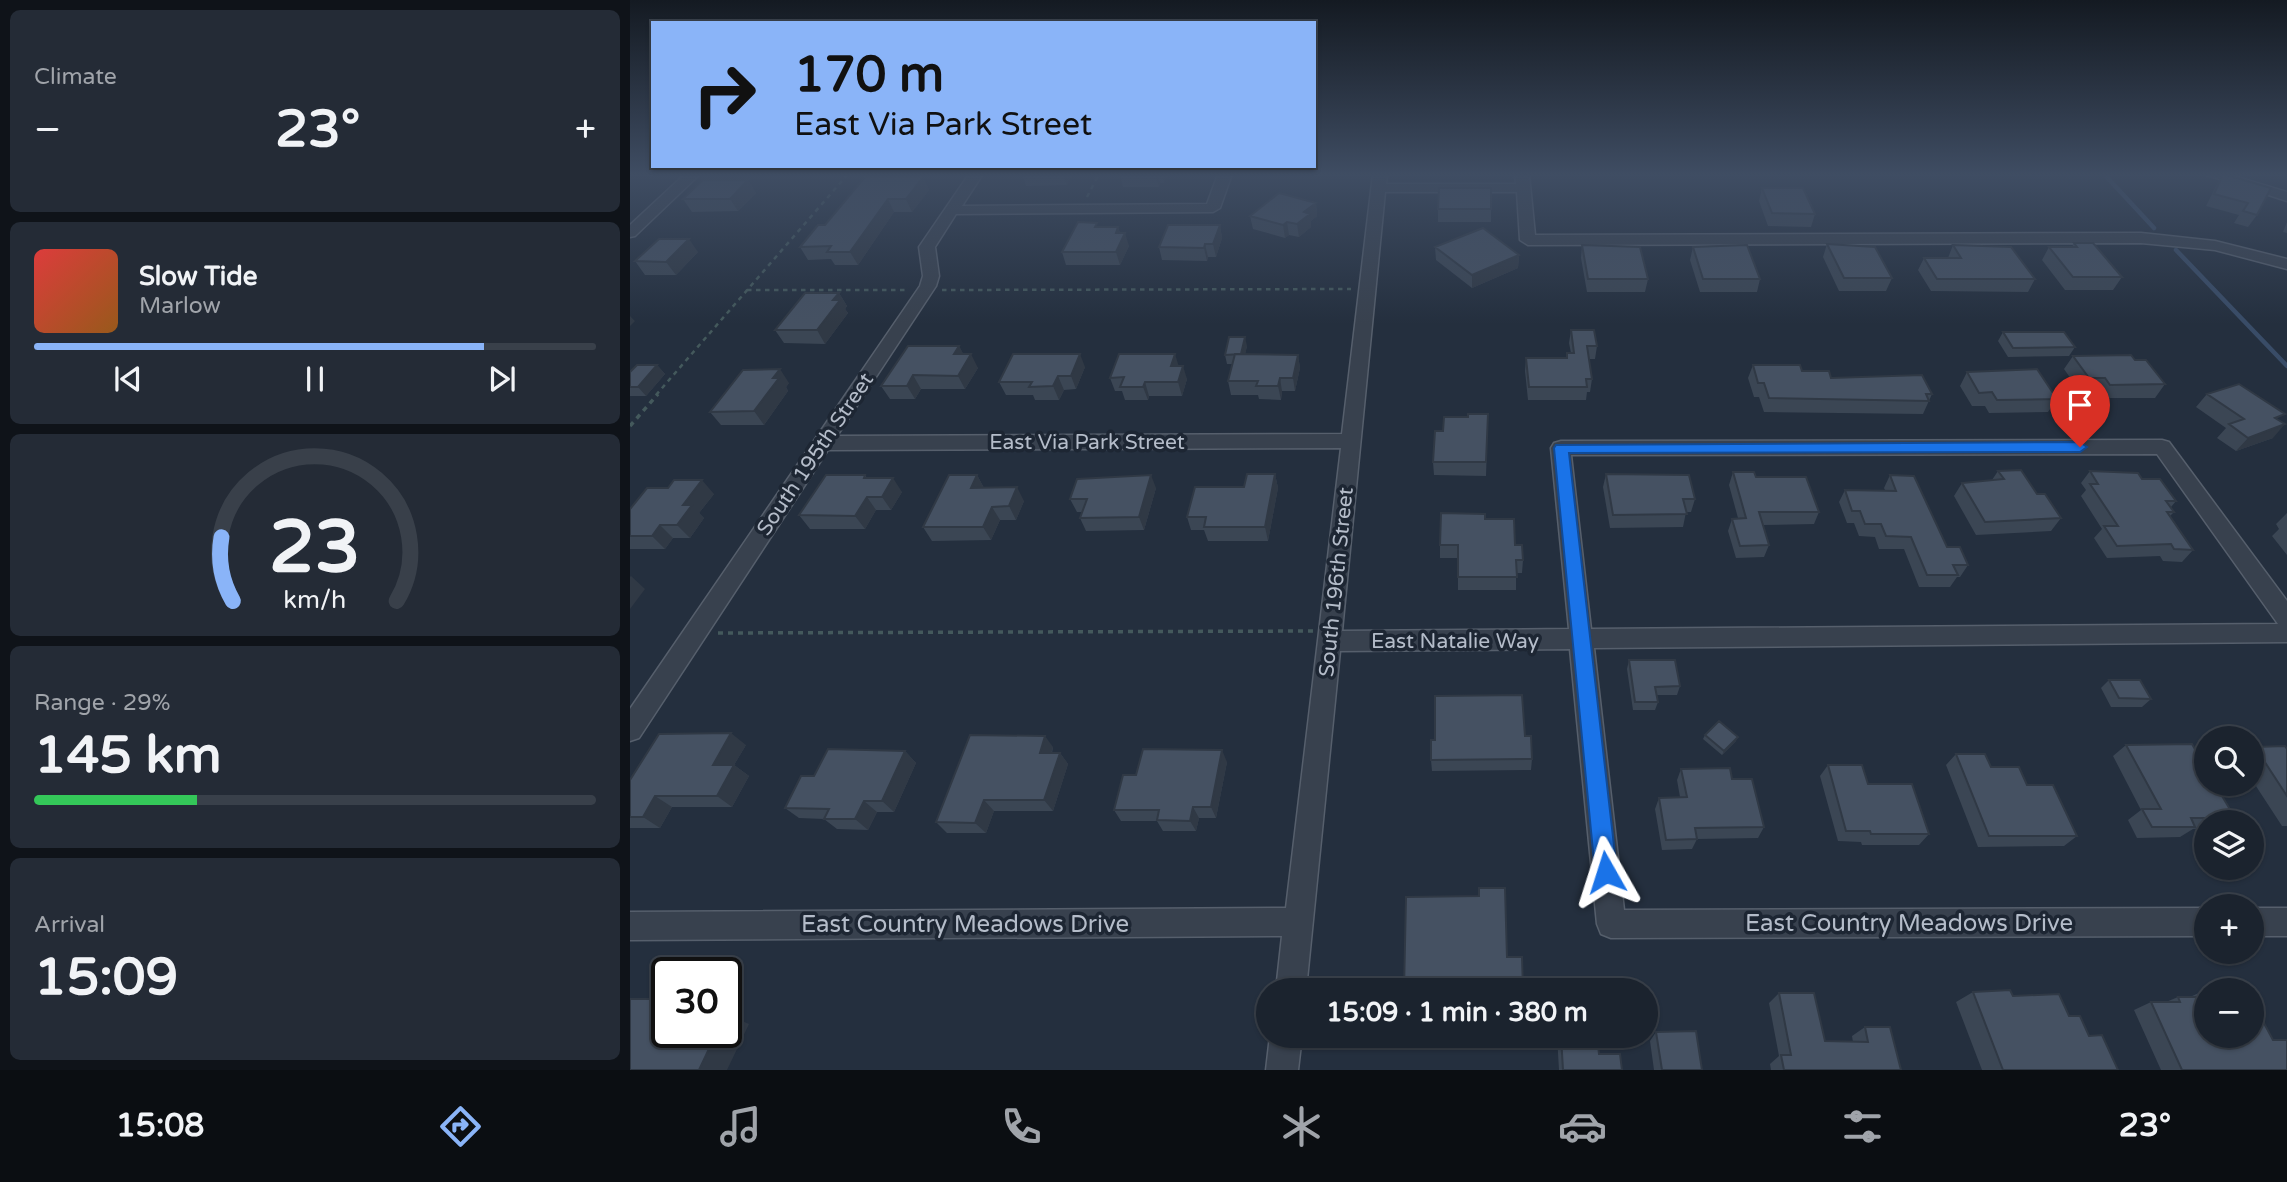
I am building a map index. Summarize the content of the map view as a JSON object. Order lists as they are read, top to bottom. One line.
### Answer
{"streets":{"street":["East Via Park Street","South 195th Street","South 196th Street","East Natalie Way","East Country Meadows Drive"]},"crossings":[["East Via Park Street","South 195th Street"],["East Via Park Street","South 196th Street"],["South 196th Street","East Natalie Way"],["South 196th Street","East Country Meadows Drive"],["East Natalie Way","East Country Meadows Drive"]],"page":{"tile":["Climate",["Range · 29%","145 km"],["Arrival","15:09"]],"turn":["170 m","East Via Park Street"],"heat":["−","23°","+"],"song":["Slow Tide","Marlow"],"map_buttons":["+","−"],"limit":"30","trip":"15:09 · 1 min · 380 m","tabs":["15:08","23°"],"gauge":["23","km/h"]}}
